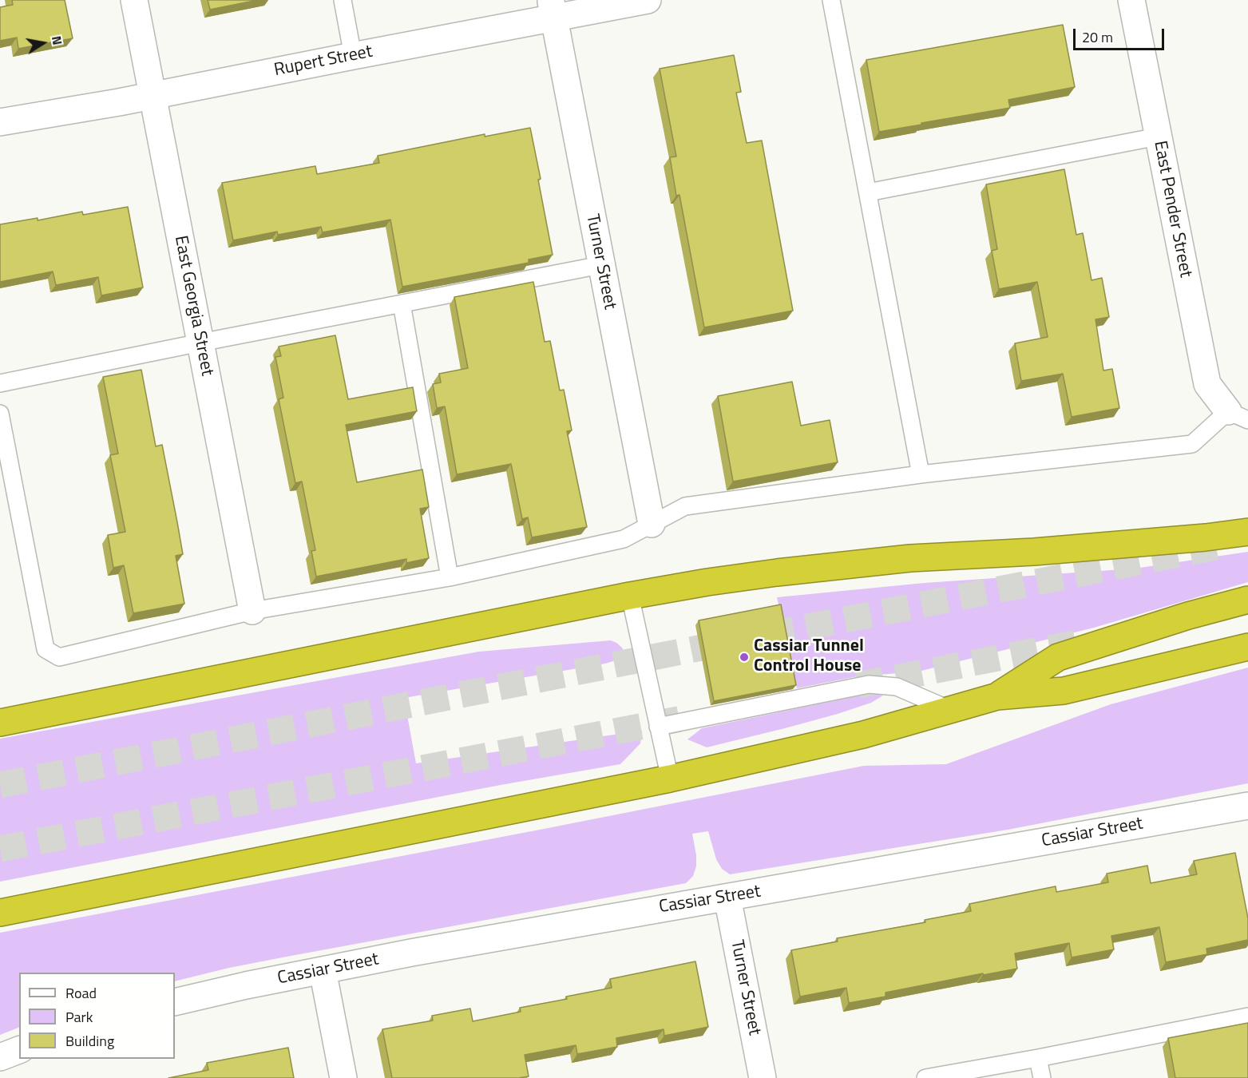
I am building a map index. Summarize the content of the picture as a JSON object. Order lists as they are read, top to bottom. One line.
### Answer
{"streets":{"street":["Rupert Street","East Pender Street","Turner Street","East Georgia Street","Cassiar Street"]},"crossings":[["Rupert Street","Turner Street"],["Rupert Street","East Georgia Street"],["Turner Street","Cassiar Street"]],"places":["Cassiar Tunnel Control House"],"legend":["Road","Park","Building"],"scale_bar":"20 m","north":"right"}
